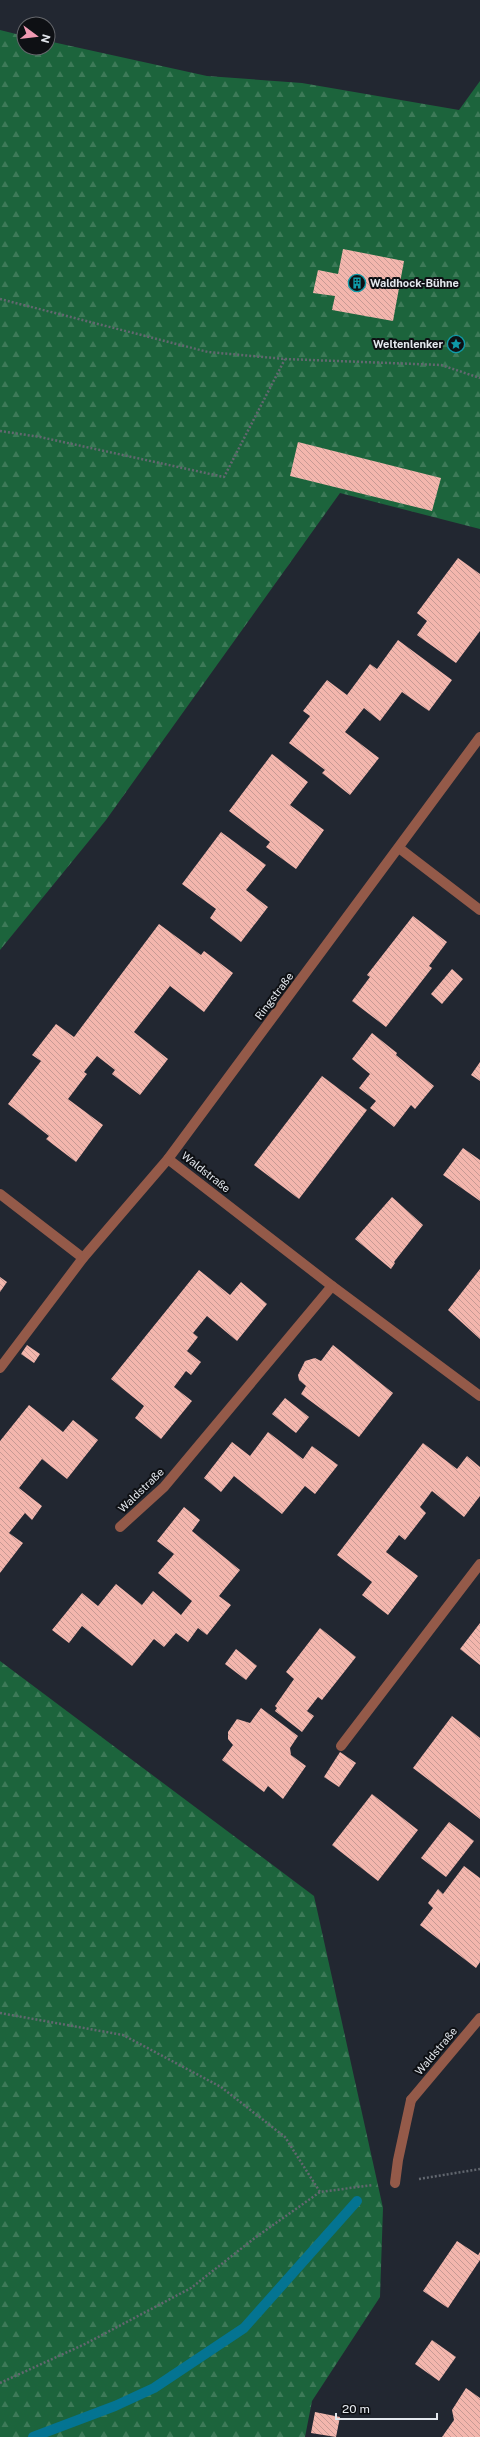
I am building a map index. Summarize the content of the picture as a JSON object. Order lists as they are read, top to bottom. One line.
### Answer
{"streets":{"street":["Ringstraße","Waldstraße"]},"crossings":[["Ringstraße","Waldstraße"]],"places":{"building":["Waldhock-Bühne"],"place":["Weltenlenker"]},"scale_bar":"20 m","north":"right"}
